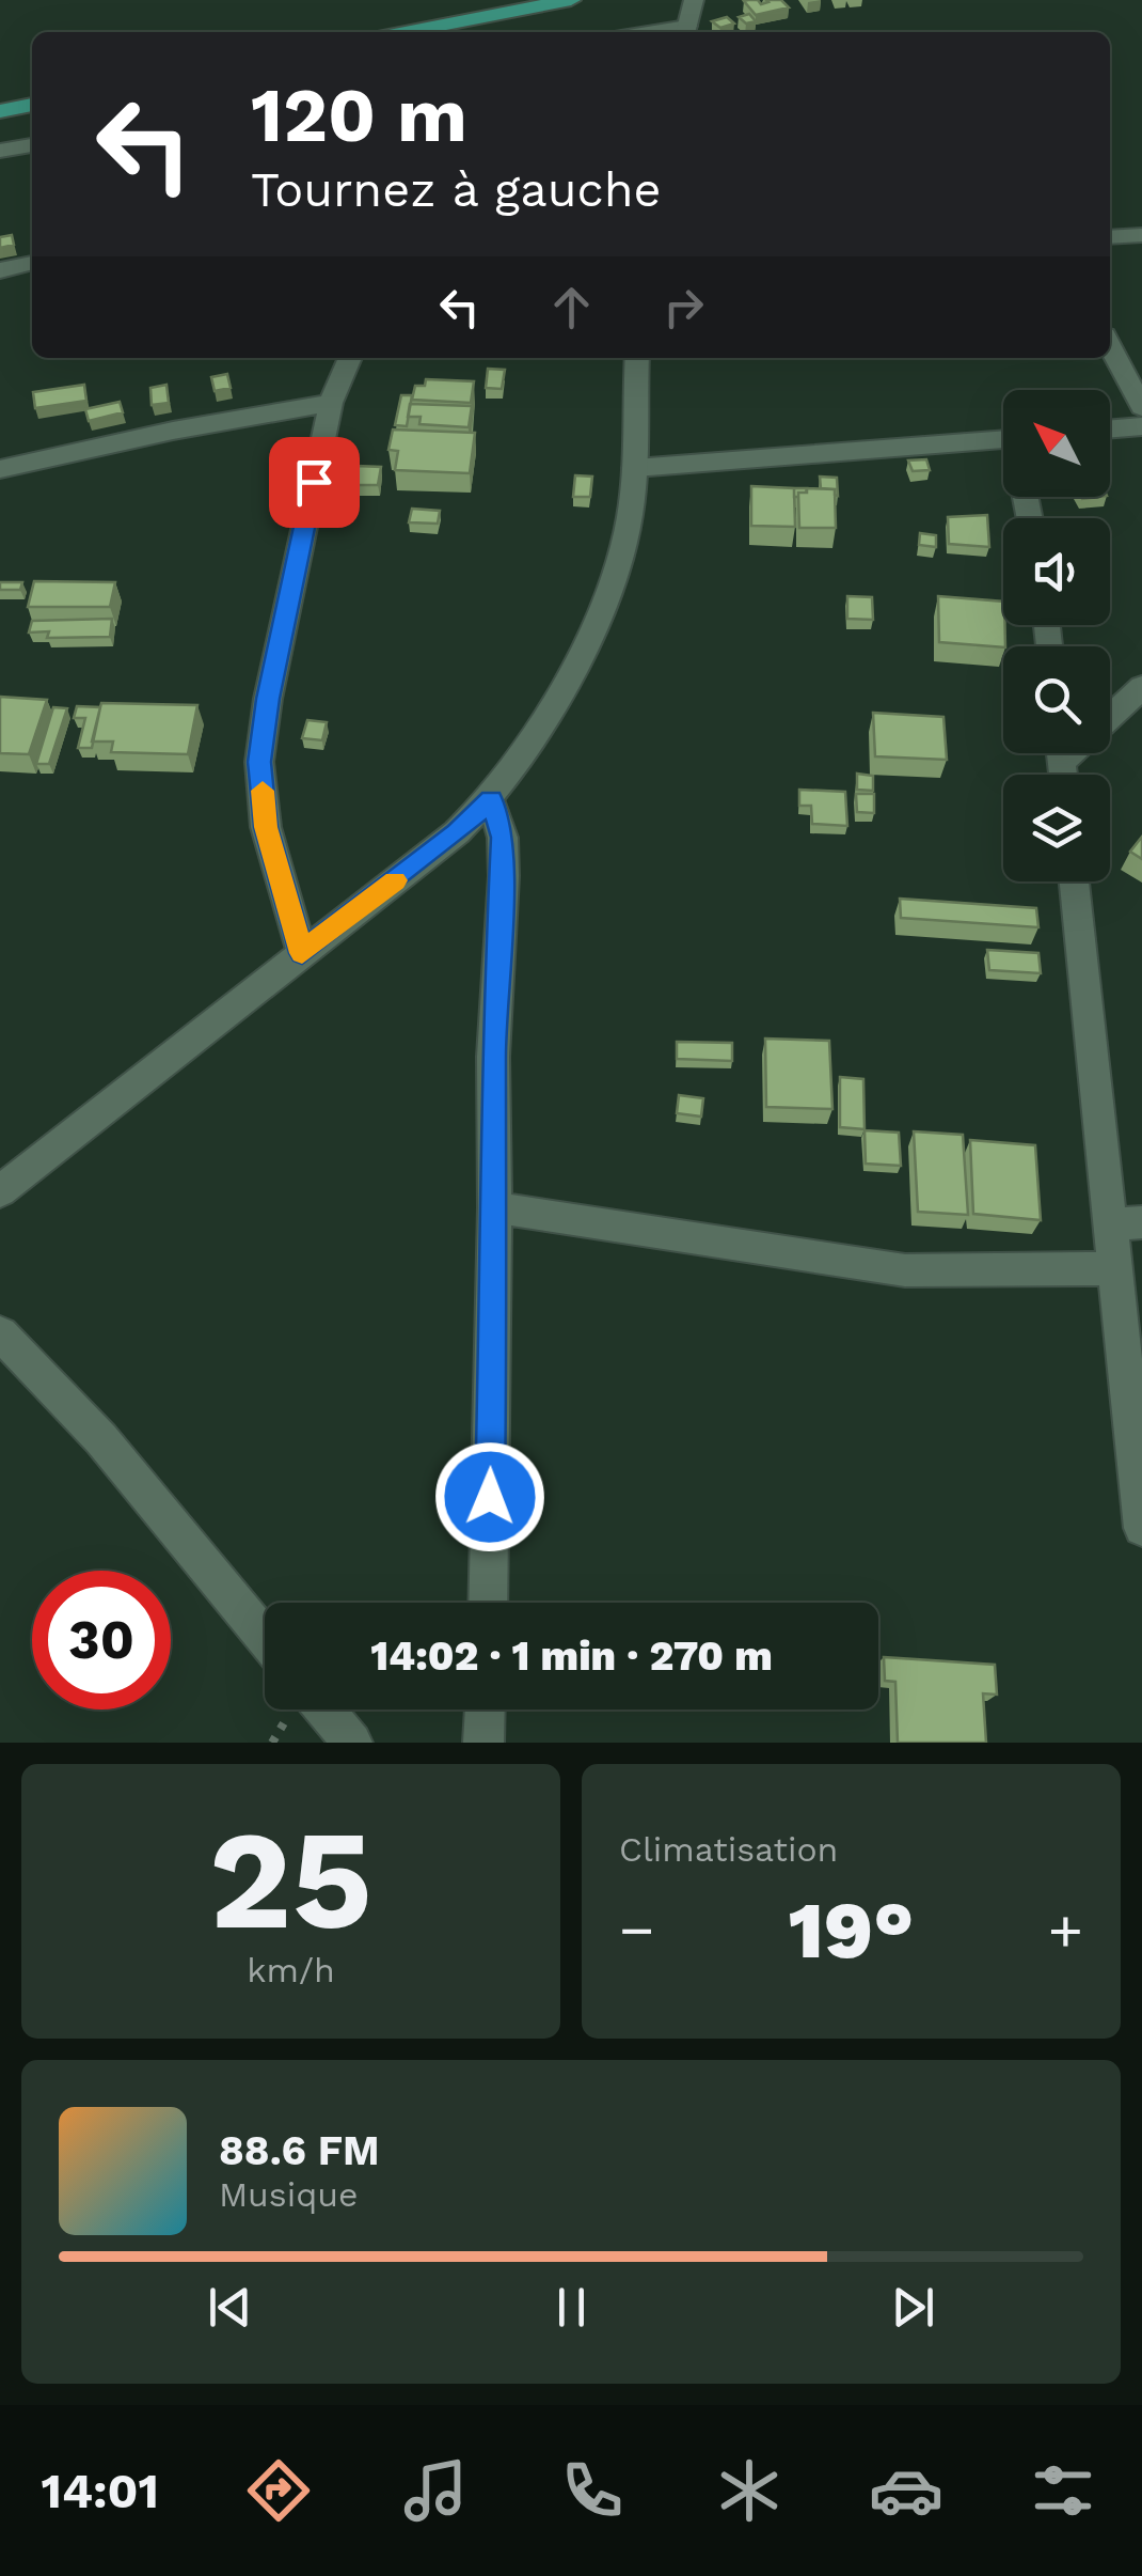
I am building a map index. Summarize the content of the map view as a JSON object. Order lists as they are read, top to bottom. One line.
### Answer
{"north":"top left","page":{"turn":["120 m","Tournez à gauche"],"limit":"30","trip":"14:02 · 1 min · 270 m","tile":[["25","km/h"],"Climatisation"],"heat":["−","19°","+"],"song":["88.6 FM","Musique"],"tabs":"14:01"}}
